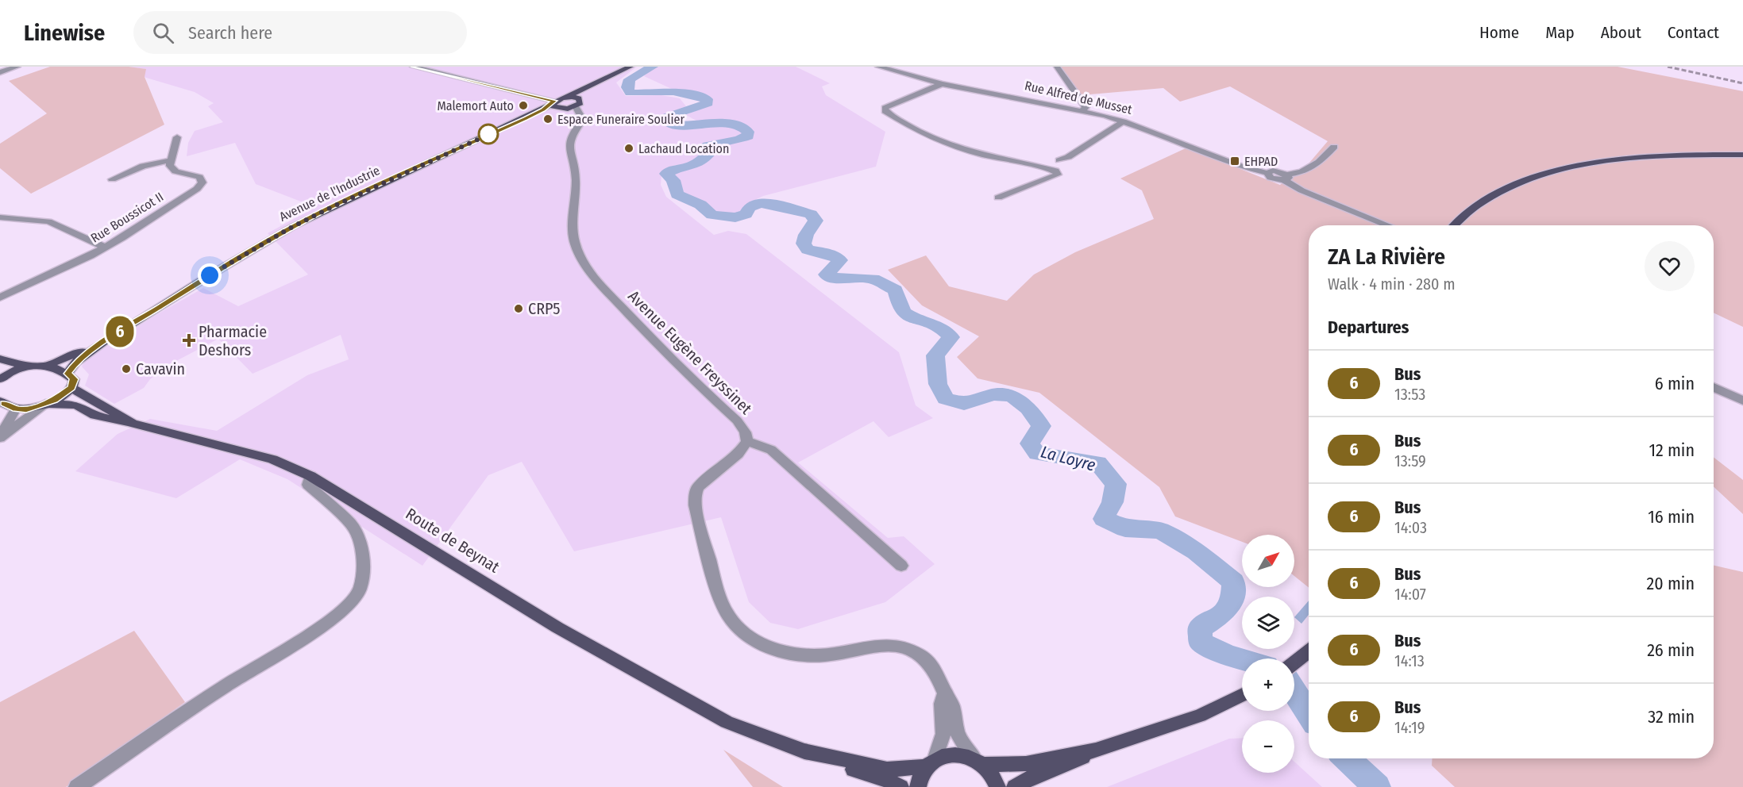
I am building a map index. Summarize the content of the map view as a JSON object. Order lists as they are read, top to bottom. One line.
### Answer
{"streets":{"main road":["Avenue de l'Industrie","Route de Beynat"],"street":["Rue Alfred de Musset","Rue Boussicot II","Avenue Eugène Freyssinet"]},"water":["La Loyre"],"places":{"other":["Malemort Auto","Espace Funeraire Soulier","Lachaud Location","CRP5","Cavavin"],"transit":["EHPAD"],"health":["Pharmacie Deshors"]},"lines":["bus line 6"],"north":"top right","page":{"header":"Linewise","search":"Search here","nav":["Home","Map","About","Contact"],"on_map":"6","heading":[["ZA La Rivière","Walk · 4 min · 280 m"],"Departures"],"list":[{"mark":"6","name":"Bus","note":"13:53","value":"6 min"},{"mark":"6","name":"Bus","note":"13:59","value":"12 min"},{"mark":"6","name":"Bus","note":"14:03","value":"16 min"},{"mark":"6","name":"Bus","note":"14:07","value":"20 min"},{"mark":"6","name":"Bus","note":"14:13","value":"26 min"},{"mark":"6","name":"Bus","note":"14:19","value":"32 min"}],"map_buttons":["+","−"]}}
